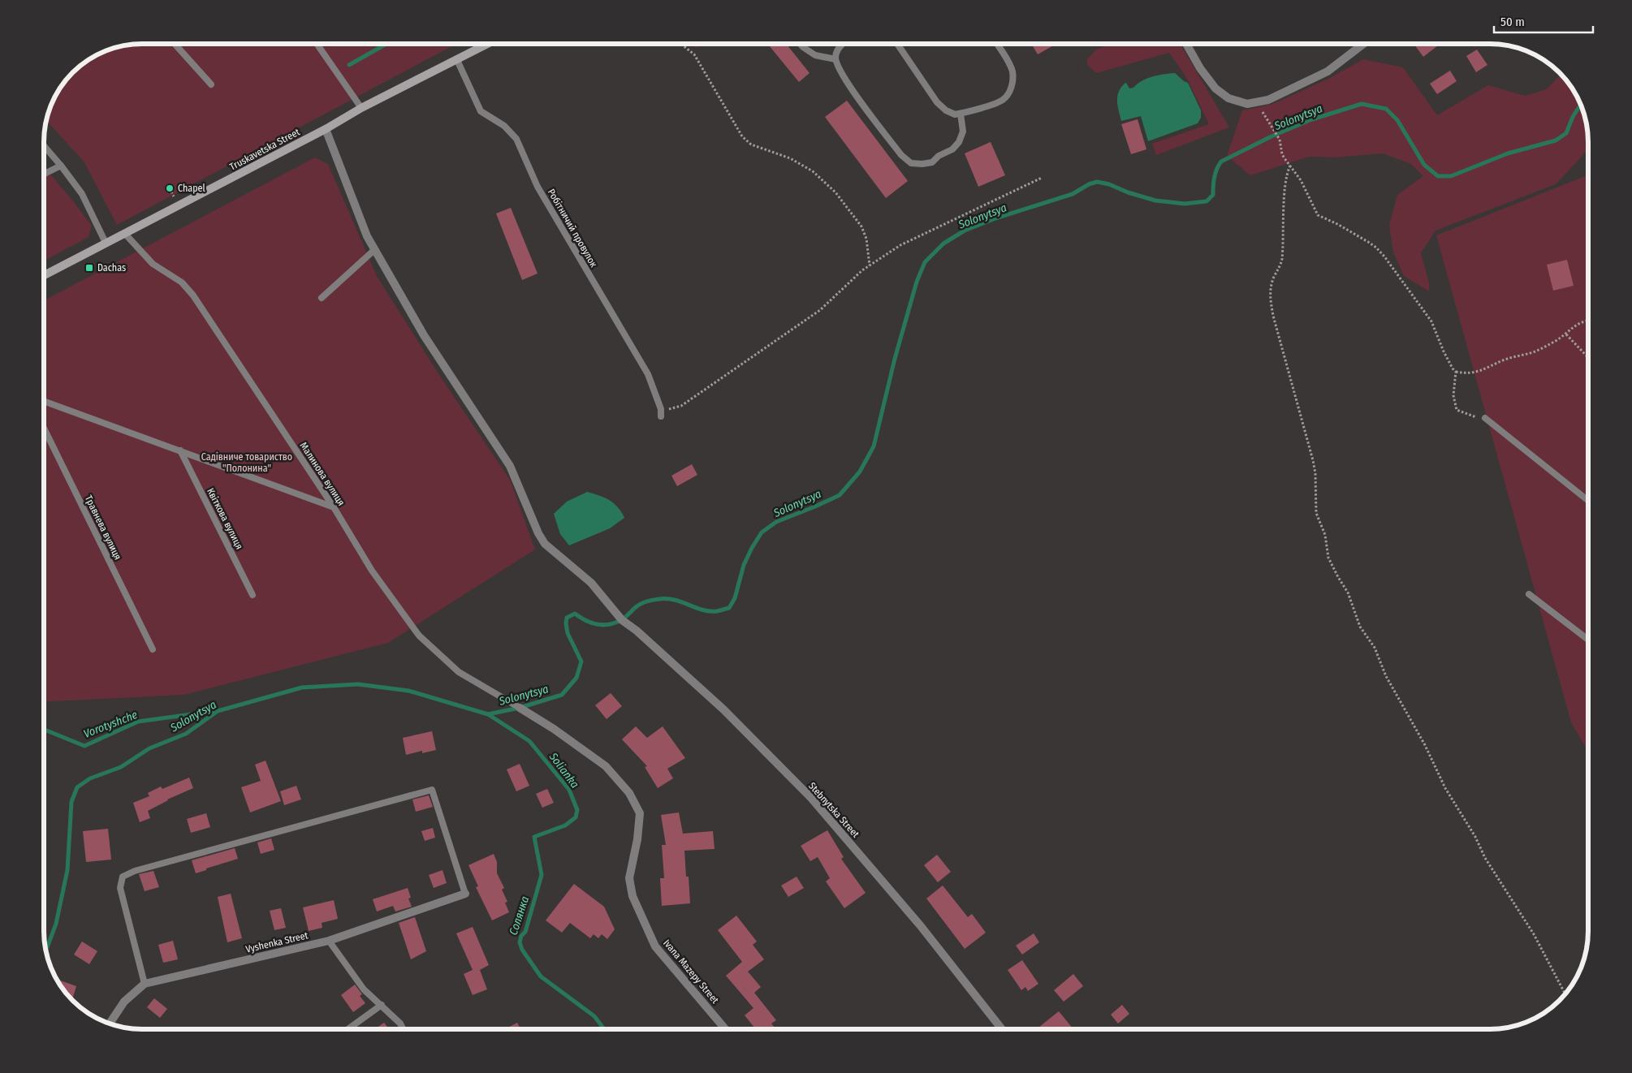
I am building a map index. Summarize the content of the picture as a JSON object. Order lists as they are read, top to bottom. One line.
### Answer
{"streets":{"street":["Truskavetska Street","Stebnytska Street","Vyshenka Street","Ivana Mazepy Street"],"lane":["Робітничий провулок","Малинова вулиця","Квіткова вулиця","Травнева вулиця"]},"crossings":[["Truskavetska Street","Робітничий провулок"],["Truskavetska Street","Малинова вулиця"],["Truskavetska Street","Stebnytska Street"],["Малинова вулиця","Ivana Mazepy Street"]],"water":["Solonytsya","Vorotyshche","Solianka","Солянка"],"parks":["Садівниче товариство \"Полонина\""],"places":{"other":["Chapel"],"transit":["Dachas"]},"scale_bar":"50 m"}
